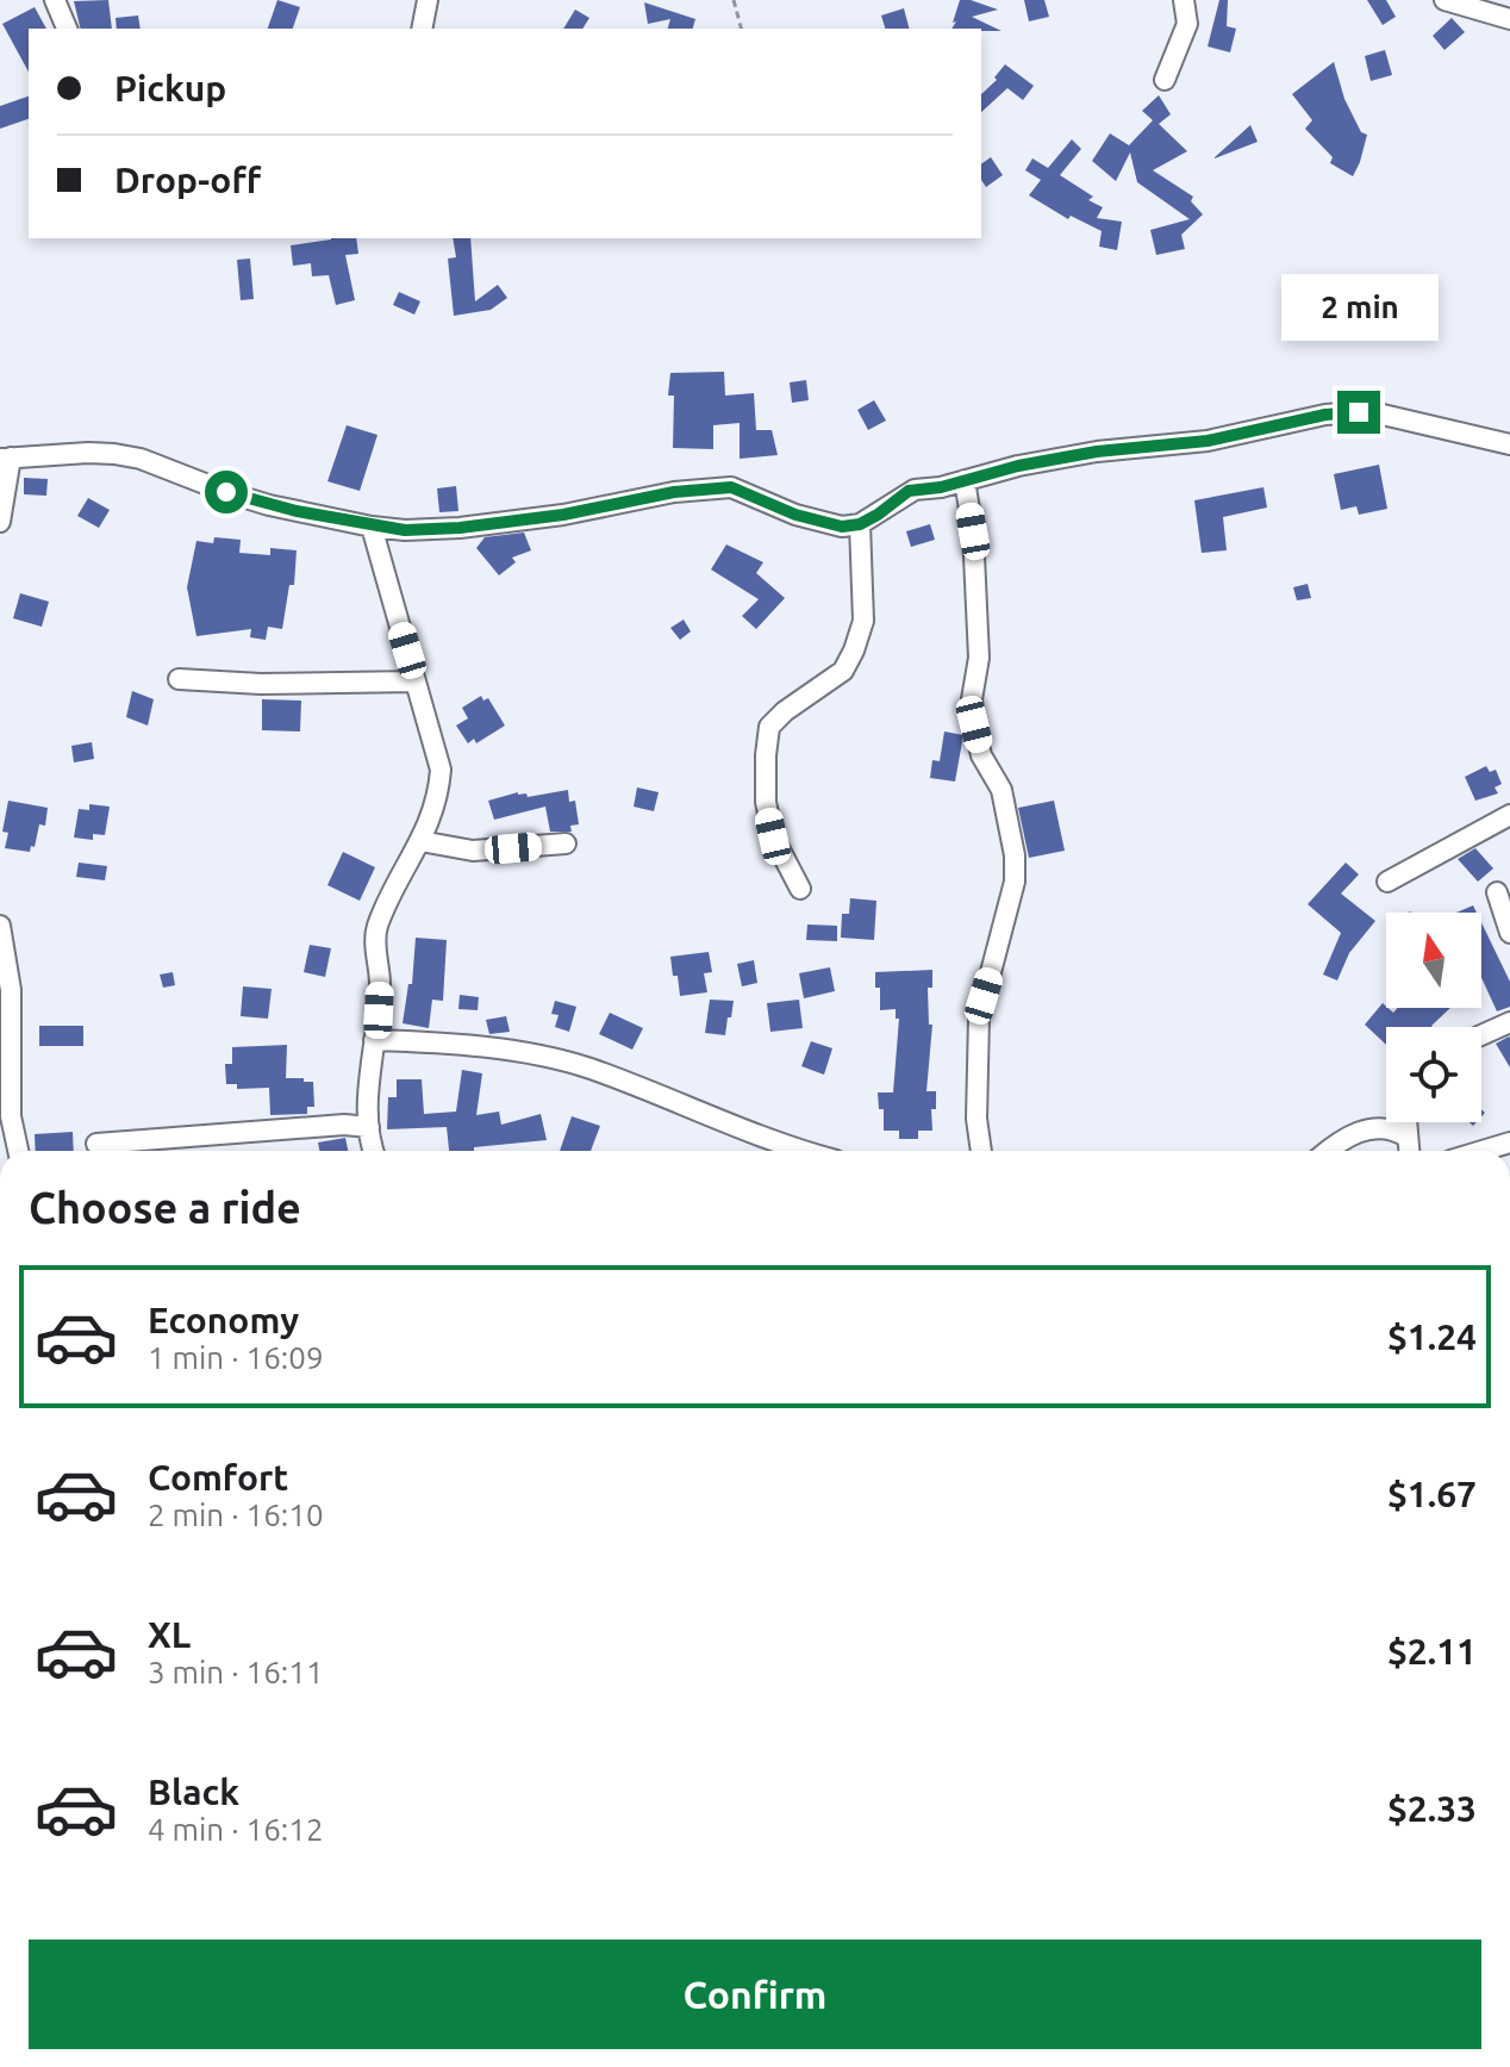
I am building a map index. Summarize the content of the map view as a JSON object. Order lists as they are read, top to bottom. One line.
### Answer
{"north":"top","page":{"banner":["Pickup","Drop-off"],"bubble":"2 min","heading":"Choose a ride","list":[{"name":"Economy","note":"1 min · 16:09","value":"$1.24"},{"name":"Comfort","note":"2 min · 16:10","value":"$1.67"},{"name":"XL","note":"3 min · 16:11","value":"$2.11"},{"name":"Black","note":"4 min · 16:12","value":"$2.33"}],"buttons":"Confirm"}}
